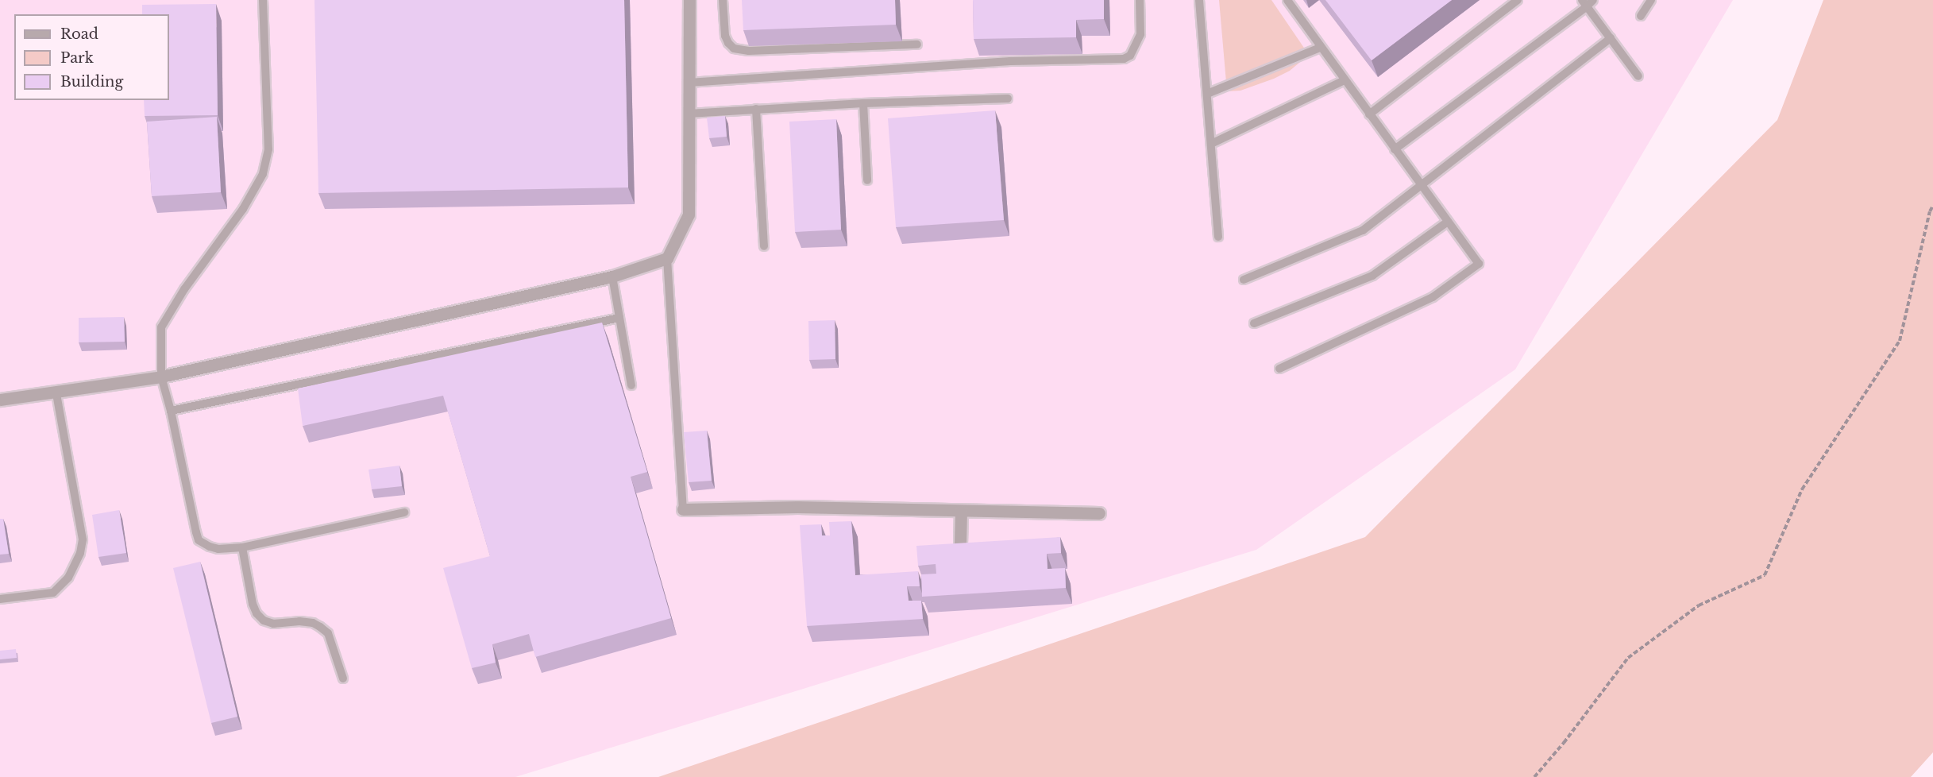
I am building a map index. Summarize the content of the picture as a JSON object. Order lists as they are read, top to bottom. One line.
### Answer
{"legend":["Road","Park","Building"]}
